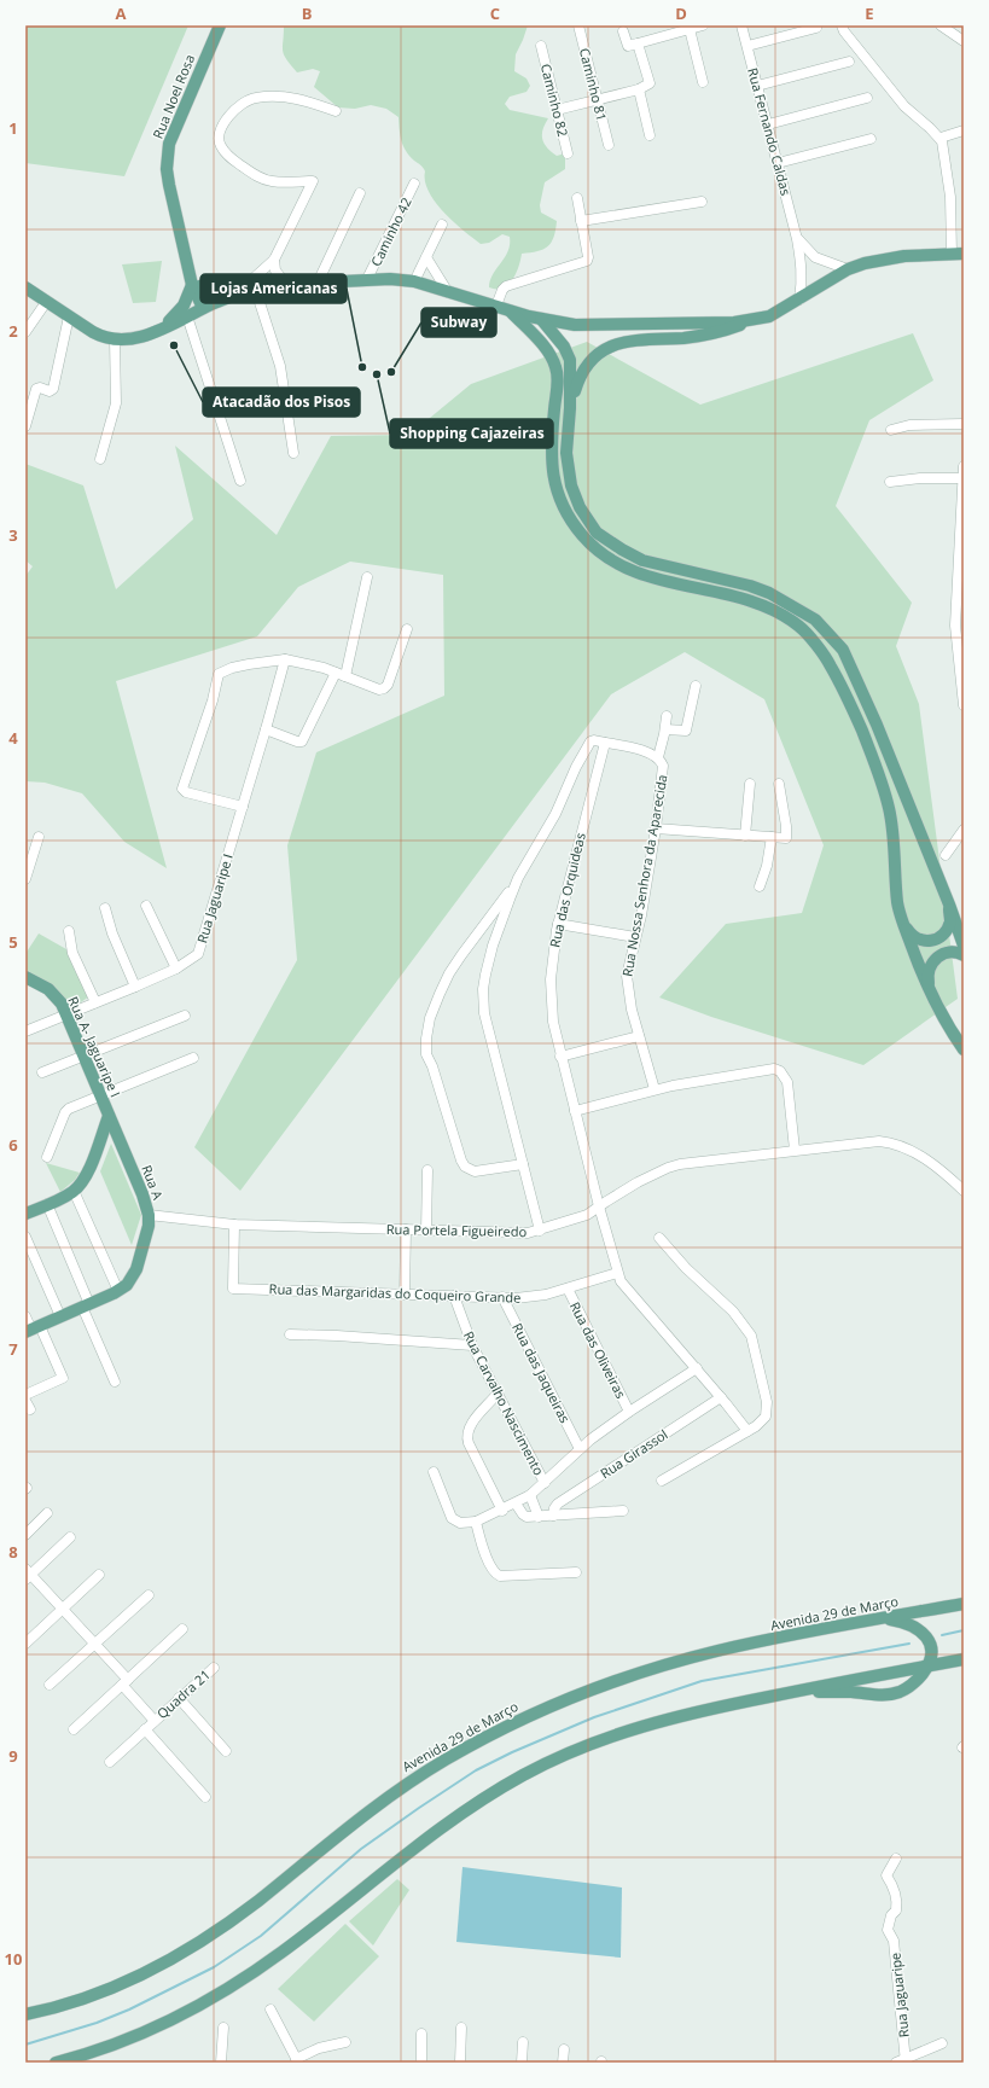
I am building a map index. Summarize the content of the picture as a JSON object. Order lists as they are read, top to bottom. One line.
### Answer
{"streets":{"main road":["Rua Noel Rosa","Rua A- Jaguaripe I","Rua A","Avenida 29 de Março"],"street":["Caminho 81","Caminho 82","Rua Fernando Caldas","Caminho 42","Rua Nossa Senhora da Aparecida","Rua das Orquideas","Rua Jaguaripe I","Rua Portela Figueiredo","Rua das Margaridas do Coqueiro Grande","Rua das Oliveiras","Rua das Jaqueiras","Rua Carvalho Nascimento","Rua Girassol","Quadra 21","Rua Jaguaripe"]},"crossings":[["Rua Nossa Senhora da Aparecida","Rua das Orquideas"],["Rua Nossa Senhora da Aparecida","Rua Portela Figueiredo"],["Rua das Orquideas","Rua Portela Figueiredo"],["Rua das Orquideas","Rua das Margaridas do Coqueiro Grande"],["Rua das Orquideas","Rua Girassol"],["Rua Jaguaripe I","Rua A- Jaguaripe I"],["Rua A- Jaguaripe I","Rua A"],["Rua A","Rua Portela Figueiredo"],["Rua Portela Figueiredo","Rua das Margaridas do Coqueiro Grande"],["Rua das Margaridas do Coqueiro Grande","Rua das Oliveiras"],["Rua das Margaridas do Coqueiro Grande","Rua das Jaqueiras"],["Rua das Margaridas do Coqueiro Grande","Rua Carvalho Nascimento"]],"places":["Atacadão dos Pisos","Lojas Americanas","Subway","Shopping Cajazeiras"],"grid":{"columns":["A","B","C","D","E"],"rows":["1","2","3","4","5","6","7","8","9","10"]}}
